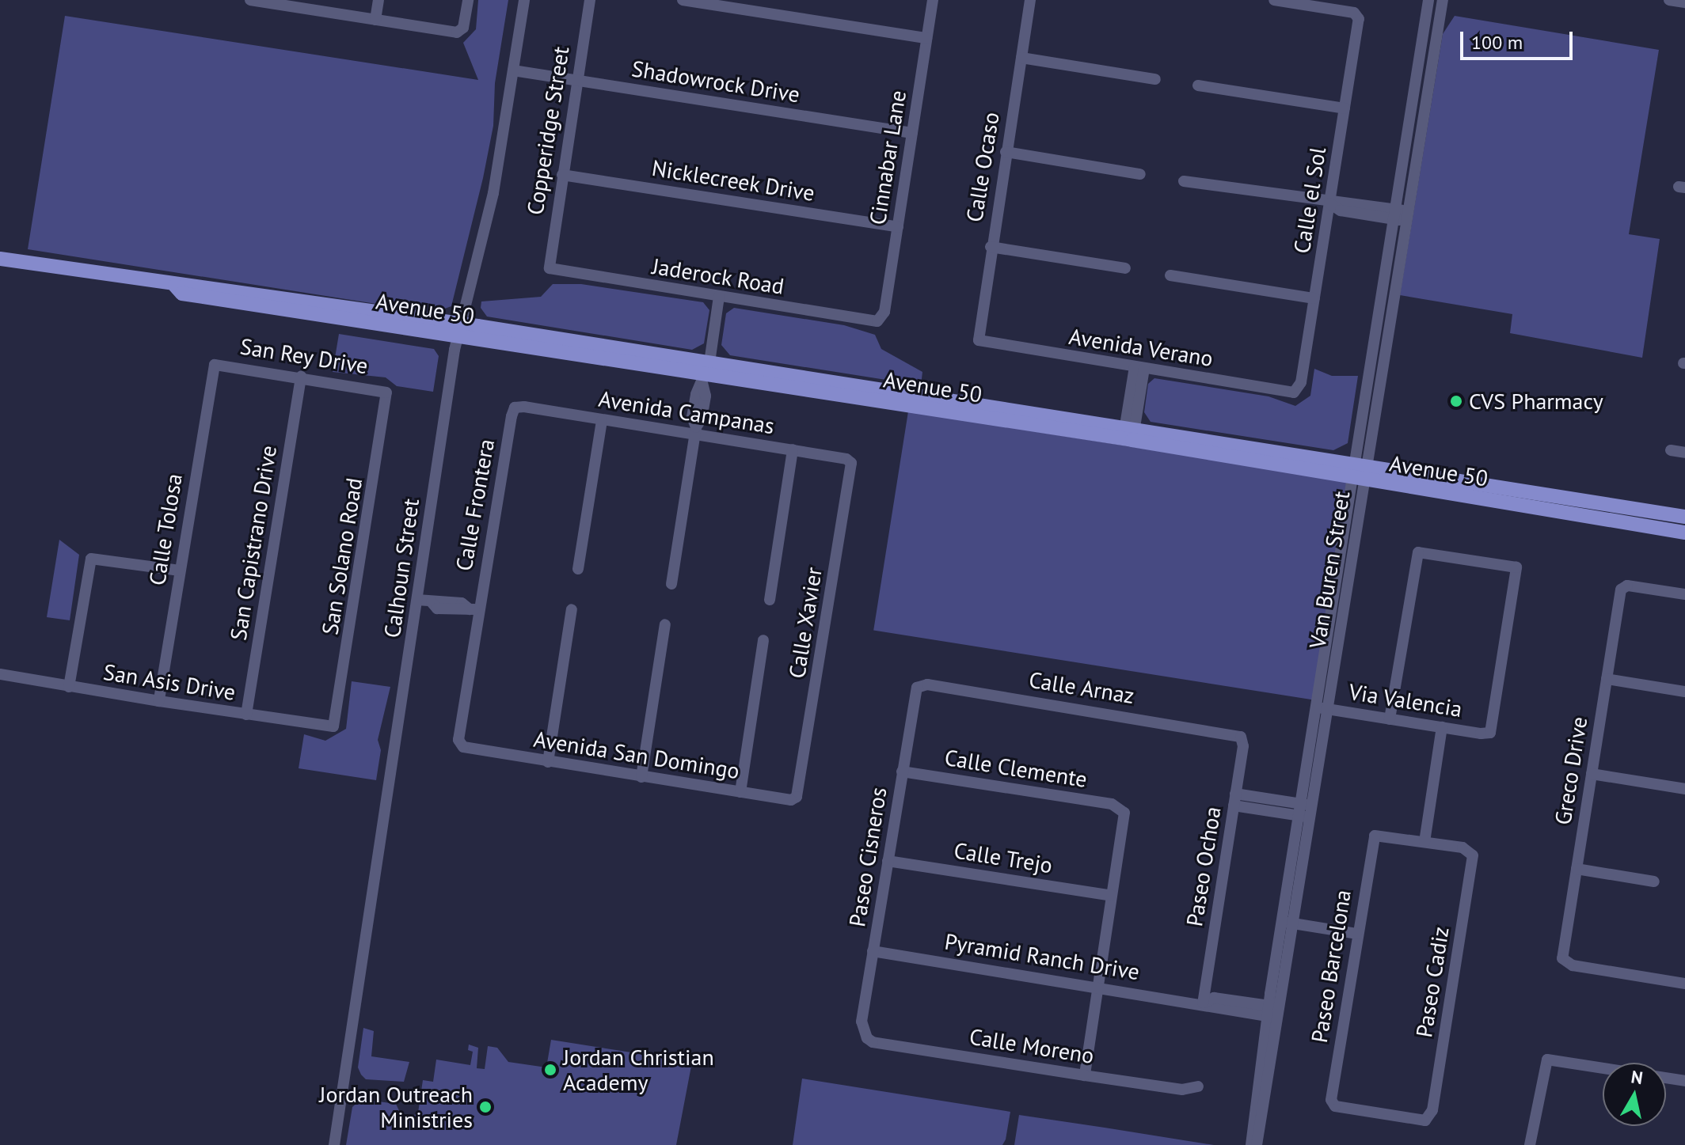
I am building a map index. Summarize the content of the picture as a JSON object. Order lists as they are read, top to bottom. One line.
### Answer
{"streets":{"main road":["Avenue 50"],"street":["Shadowrock Drive","Copperidge Street","Cinnabar Lane","Calle Ocaso","Nicklecreek Drive","Calle el Sol","Jaderock Road","Avenida Verano","San Rey Drive","Avenida Campanas","Calle Frontera","Calle Tolosa","San Capistrano Drive","San Solano Road","Calhoun Street","Van Buren Street","Calle Xavier","San Asis Drive","Calle Arnaz","Via Valencia","Avenida San Domingo","Calle Clemente","Greco Drive","Paseo Cisneros","Calle Trejo","Paseo Ochoa","Pyramid Ranch Drive","Paseo Barcelona","Paseo Cadiz","Calle Moreno"]},"crossings":[["Shadowrock Drive","Copperidge Street"],["Shadowrock Drive","Cinnabar Lane"],["Shadowrock Drive","Calhoun Street"],["Copperidge Street","Nicklecreek Drive"],["Copperidge Street","Jaderock Road"],["Cinnabar Lane","Nicklecreek Drive"],["Cinnabar Lane","Jaderock Road"],["Calle Ocaso","Avenida Verano"],["Calle el Sol","Avenida Verano"],["Avenue 50","Calhoun Street"],["Avenue 50","Van Buren Street"],["San Rey Drive","Calle Tolosa"],["San Rey Drive","San Capistrano Drive"],["San Rey Drive","San Solano Road"],["Avenida Campanas","Calle Frontera"],["Avenida Campanas","Calle Xavier"],["Calle Frontera","Avenida San Domingo"],["Calle Tolosa","San Asis Drive"],["San Capistrano Drive","San Asis Drive"],["San Solano Road","San Asis Drive"],["Van Buren Street","Via Valencia"],["Van Buren Street","Pyramid Ranch Drive"],["Calle Xavier","Avenida San Domingo"],["Calle Arnaz","Paseo Cisneros"],["Calle Arnaz","Paseo Ochoa"],["Calle Clemente","Paseo Cisneros"],["Calle Clemente","Calle Trejo"],["Paseo Cisneros","Calle Trejo"],["Paseo Cisneros","Pyramid Ranch Drive"],["Paseo Cisneros","Calle Moreno"],["Paseo Ochoa","Pyramid Ranch Drive"],["Paseo Barcelona","Paseo Cadiz"]],"places":["CVS Pharmacy","Jordan Christian Academy","Jordan Outreach Ministries"],"scale_bar":"100 m","north":"top"}
